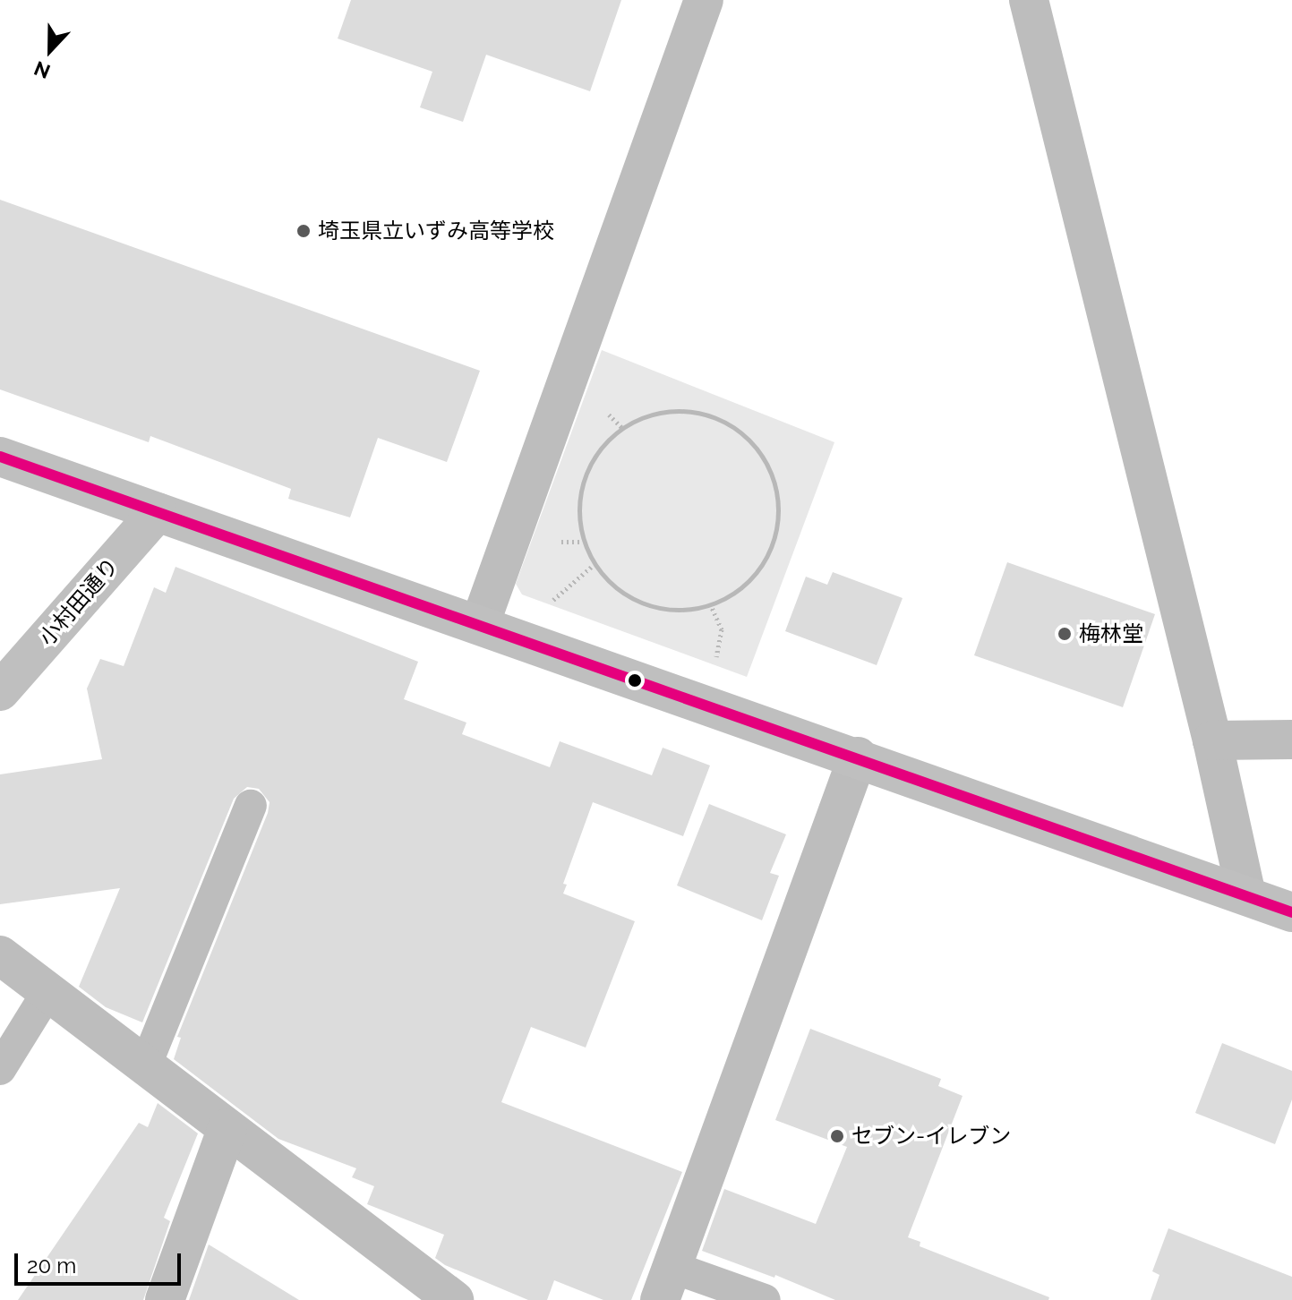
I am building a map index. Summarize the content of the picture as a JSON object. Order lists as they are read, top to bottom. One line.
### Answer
{"streets":{"street":["小村田通り"]},"places":["埼玉県立いずみ高等学校","梅林堂","セブン-イレブン"],"scale_bar":"20 m","north":"bottom"}
